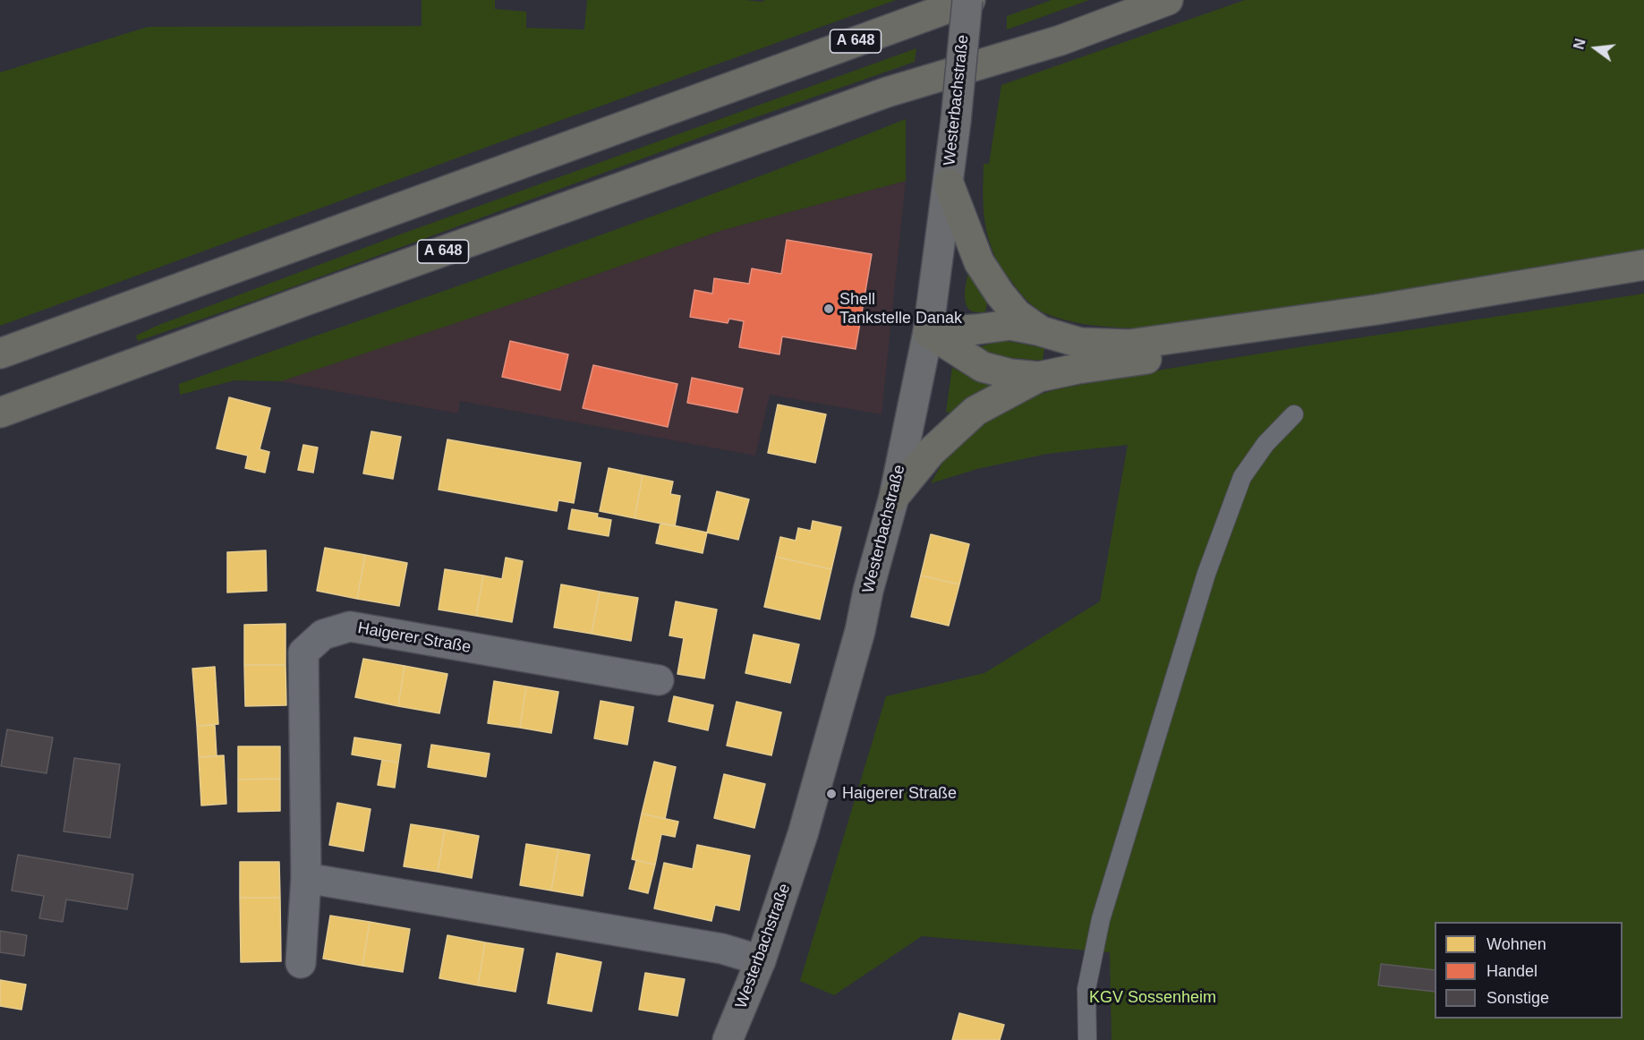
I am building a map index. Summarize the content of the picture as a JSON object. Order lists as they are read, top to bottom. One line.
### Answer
{"streets":{"highway":["A 648"],"main road":["Westerbachstraße"],"street":["Haigerer Straße"]},"crossings":[["A 648","Westerbachstraße"]],"parks":["KGV Sossenheim"],"places":["Shell Tankstelle Danak","Haigerer Straße"],"legend":["Wohnen","Handel","Sonstige"],"north":"left"}
